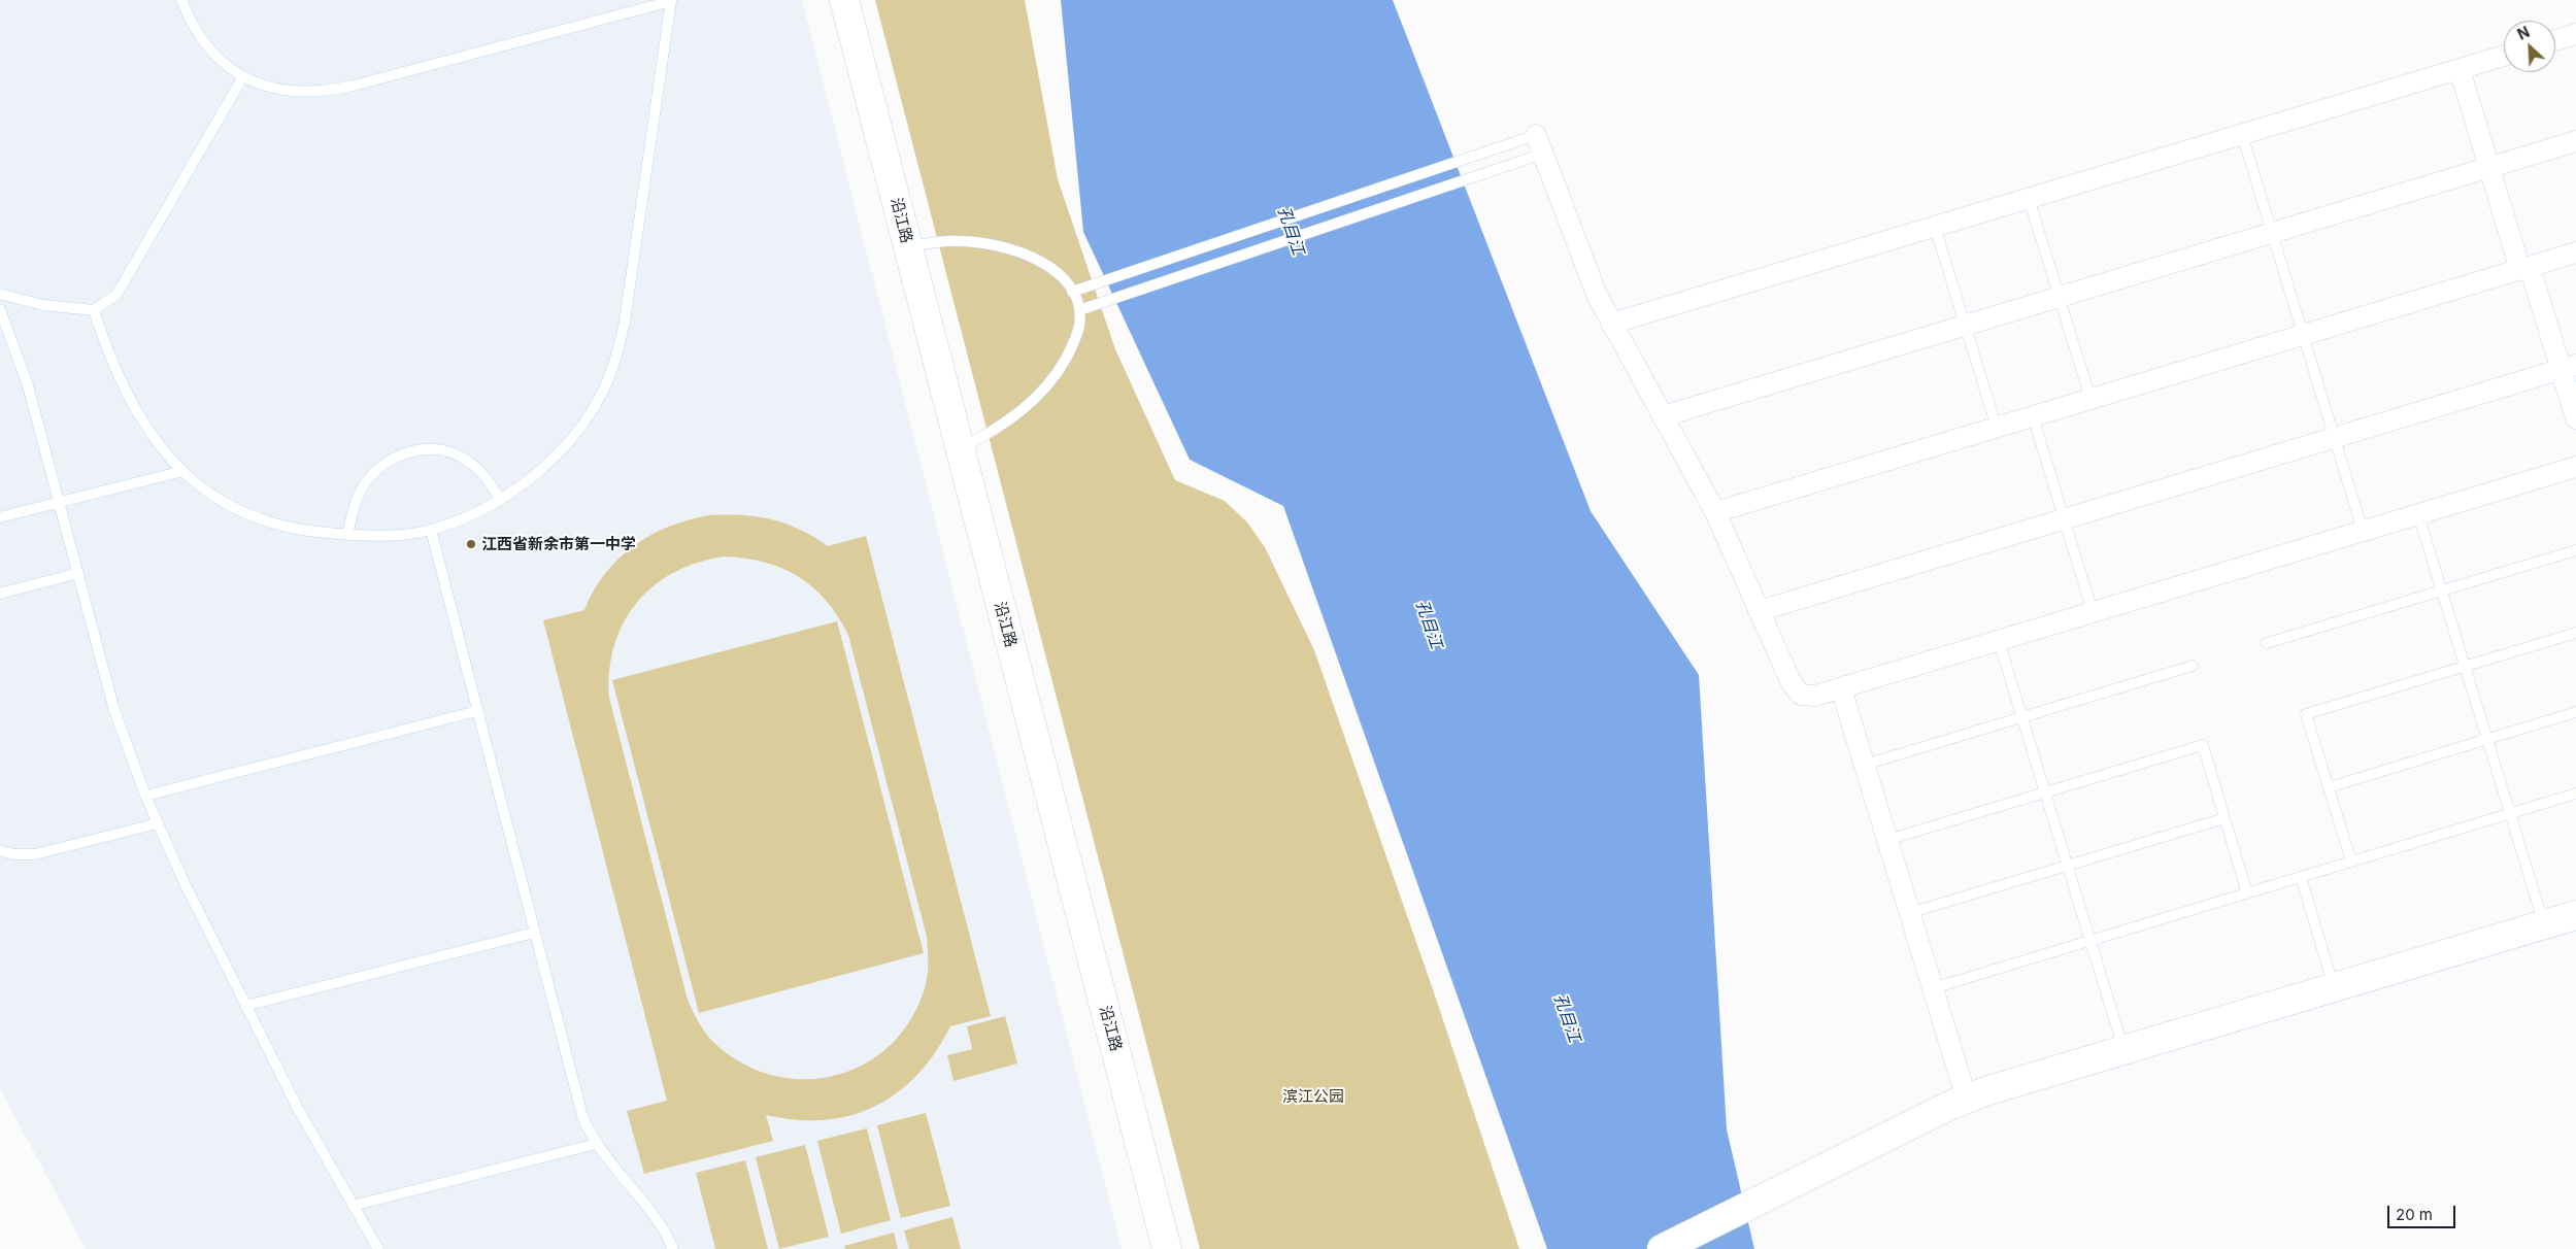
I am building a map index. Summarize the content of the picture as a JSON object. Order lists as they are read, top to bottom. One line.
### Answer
{"streets":{"street":["沿江路"]},"water":["孔目江"],"parks":["滨江公园"],"places":["江西省新余市第一中学"],"scale_bar":"20 m","north":"top left"}
